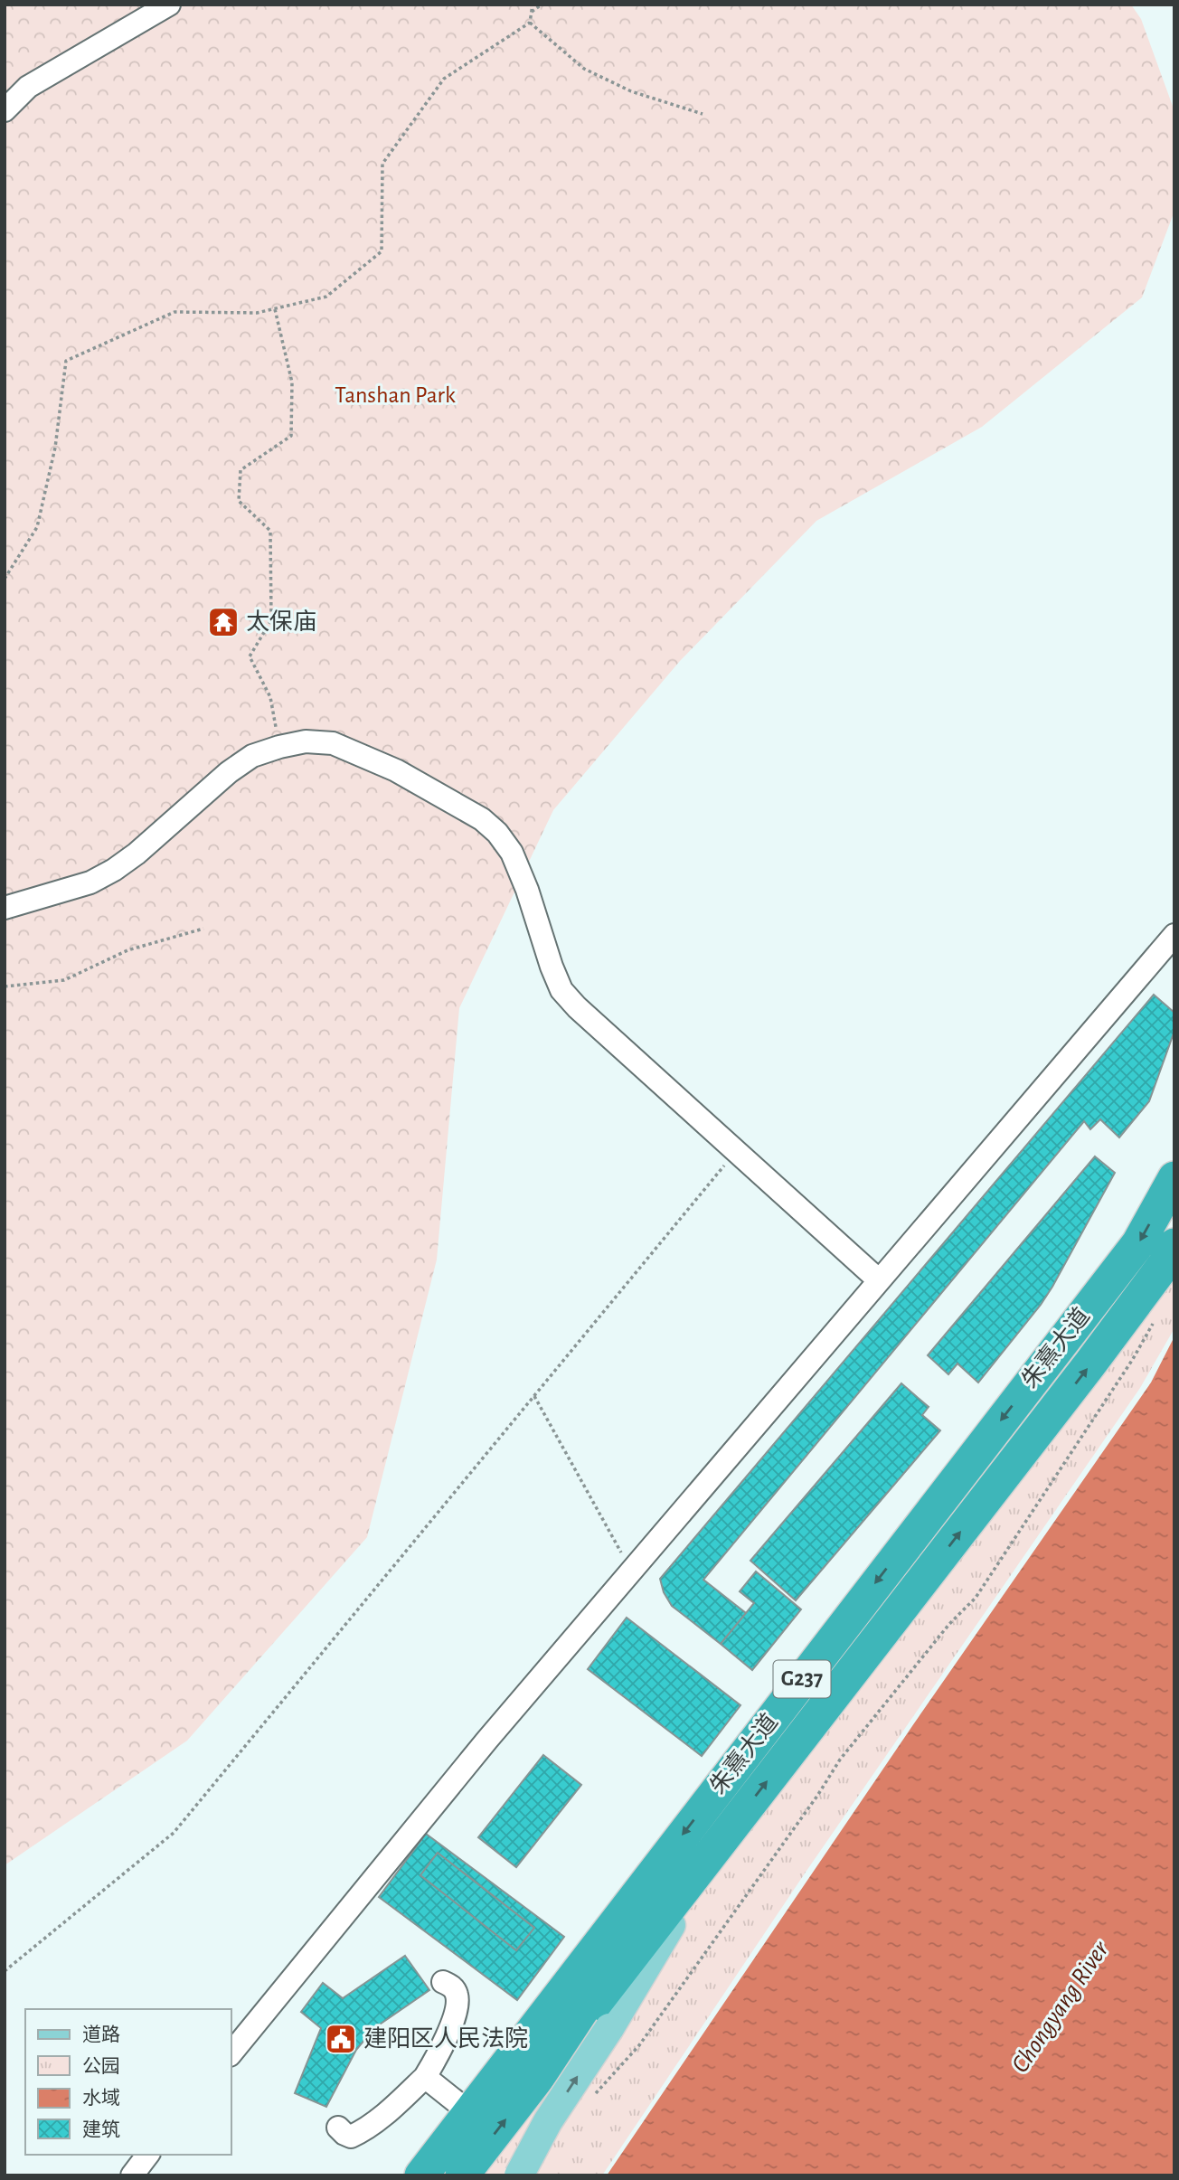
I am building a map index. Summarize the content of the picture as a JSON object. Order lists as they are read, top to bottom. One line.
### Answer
{"streets":{"highway":["朱熹大道","G237"]},"water":["Chongyang River"],"parks":["Tanshan Park"],"places":{"temple":["太保庙"],"public building":["建阳区人民法院"]},"legend":["道路","公园","水域","建筑"]}
